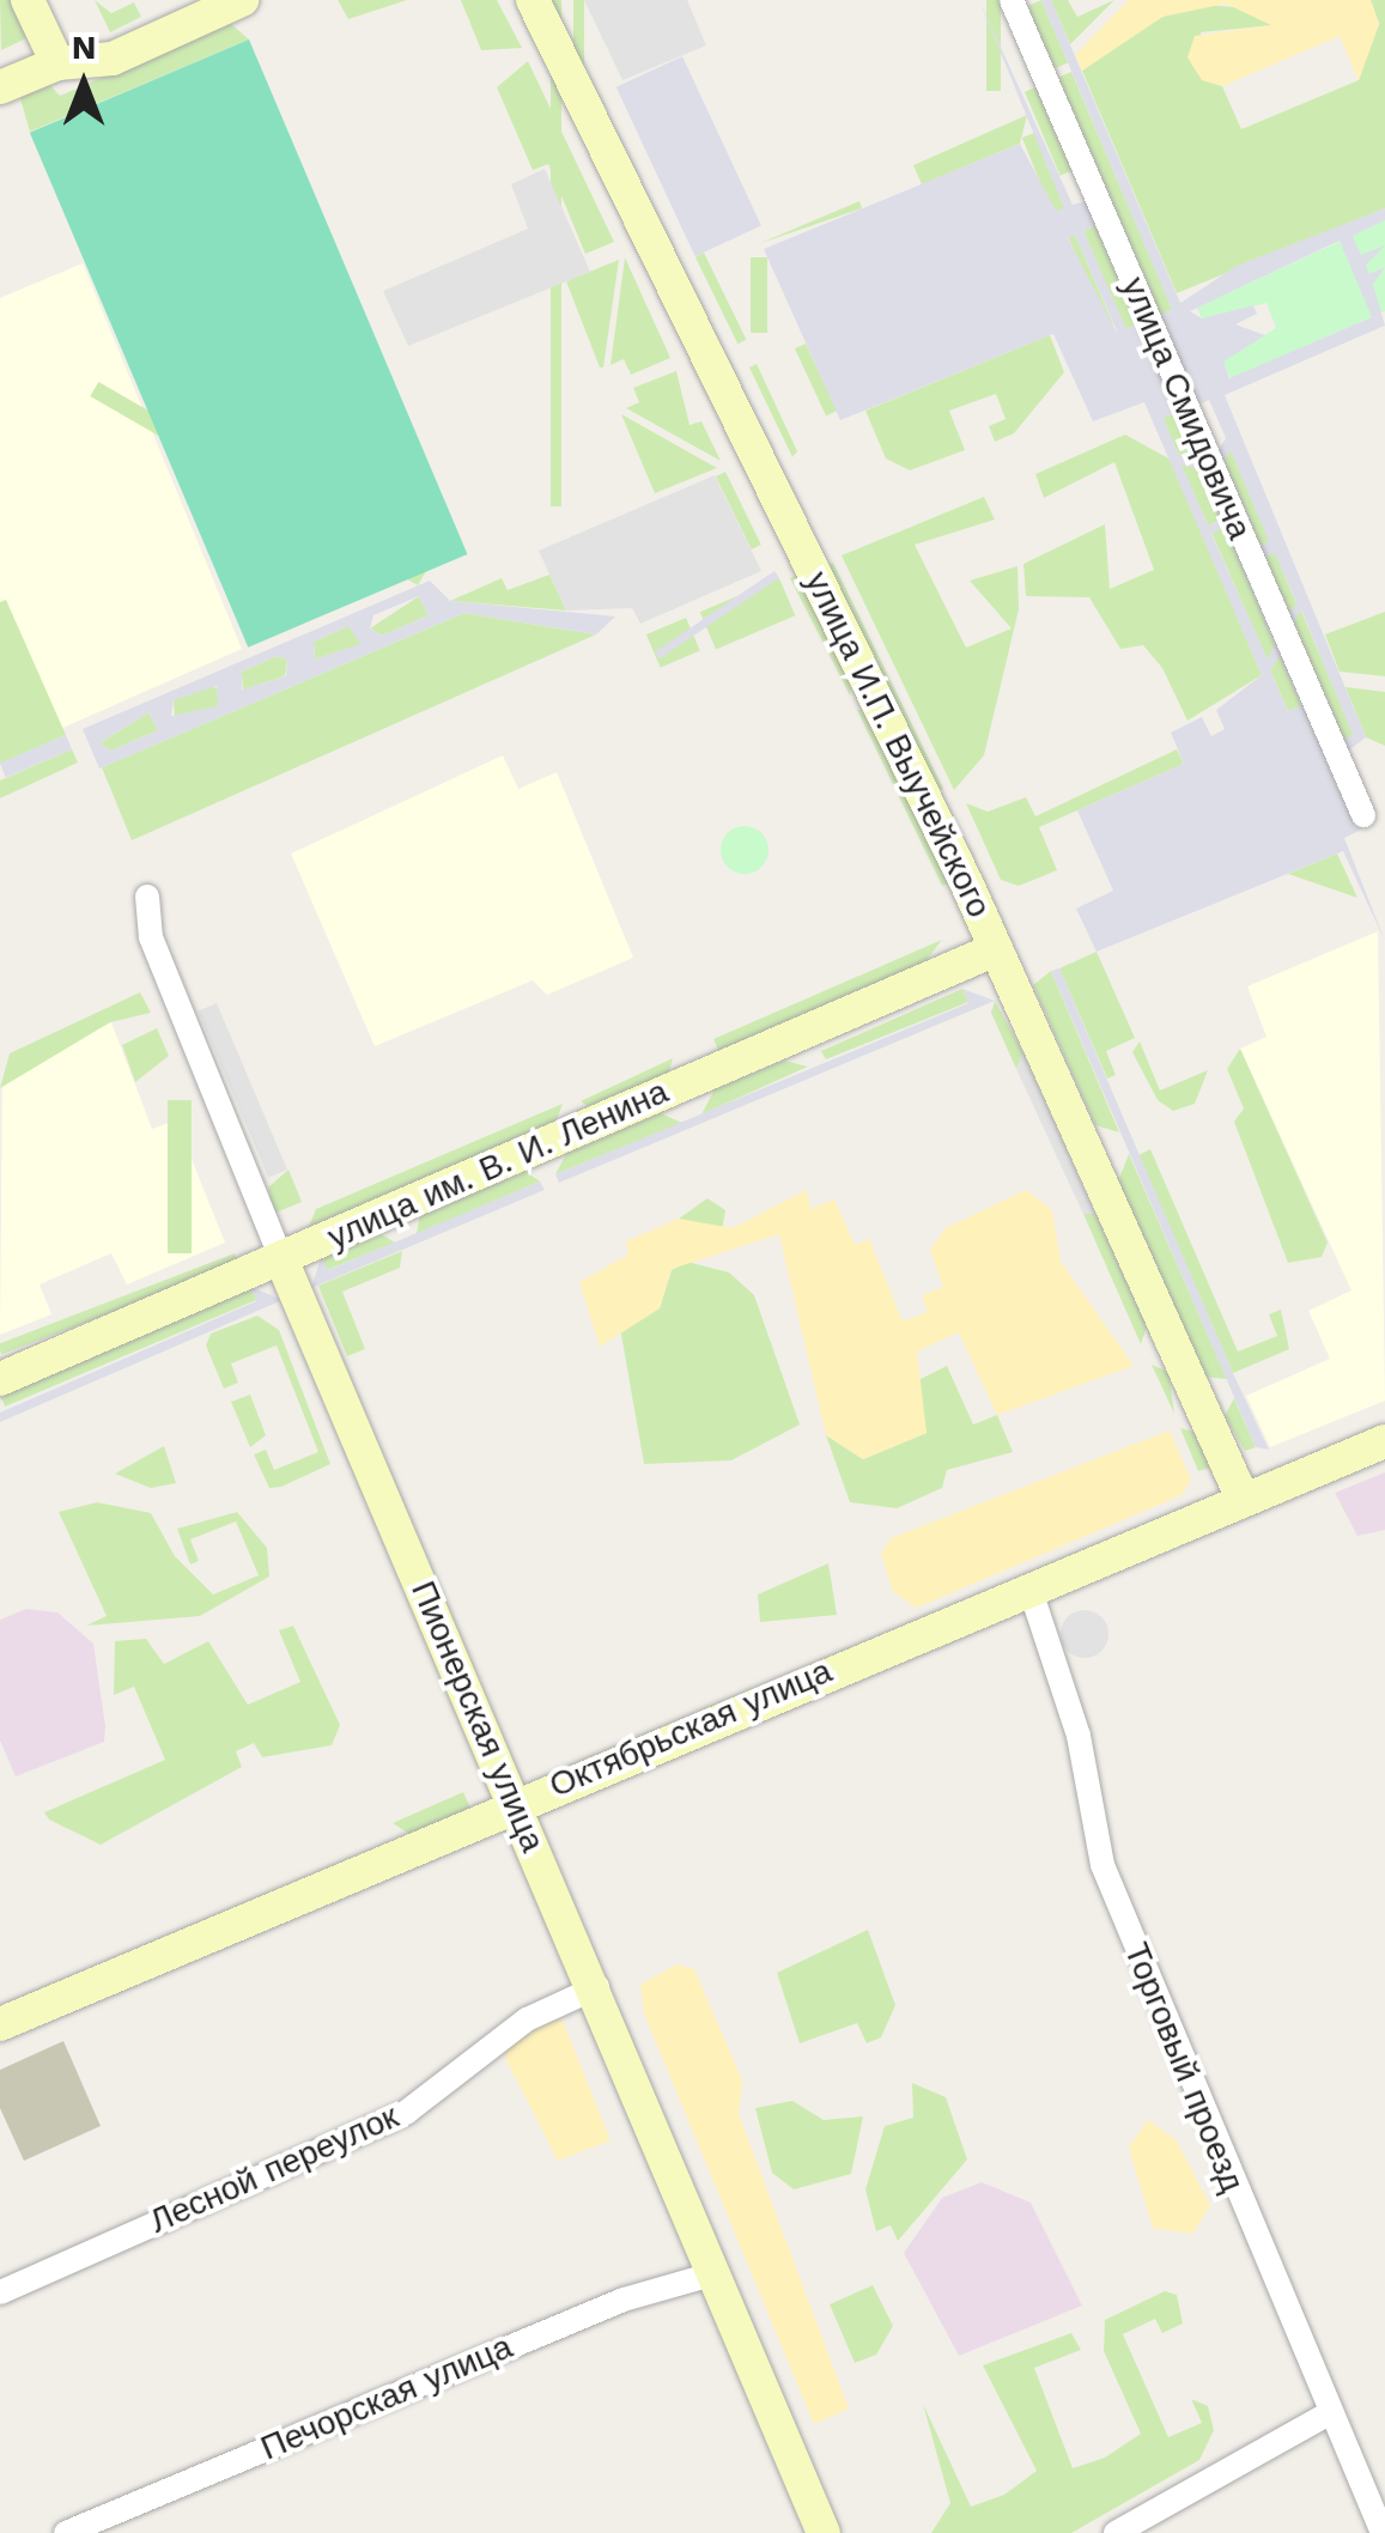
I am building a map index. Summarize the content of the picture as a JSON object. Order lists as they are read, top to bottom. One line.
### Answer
{"streets":{"main road":["улица И.П. Выучейского","улица им. В. И. Ленина","Пионерская улица","Октябрьская улица"],"street":["улица Смидовича","Торговый проезд","Лесной переулок","Печорская улица"]},"crossings":[["улица И.П. Выучейского","улица им. В. И. Ленина"],["улица И.П. Выучейского","Октябрьская улица"],["улица им. В. И. Ленина","Пионерская улица"],["Пионерская улица","Октябрьская улица"],["Пионерская улица","Лесной переулок"],["Пионерская улица","Печорская улица"],["Октябрьская улица","Торговый проезд"]],"north":"top"}
